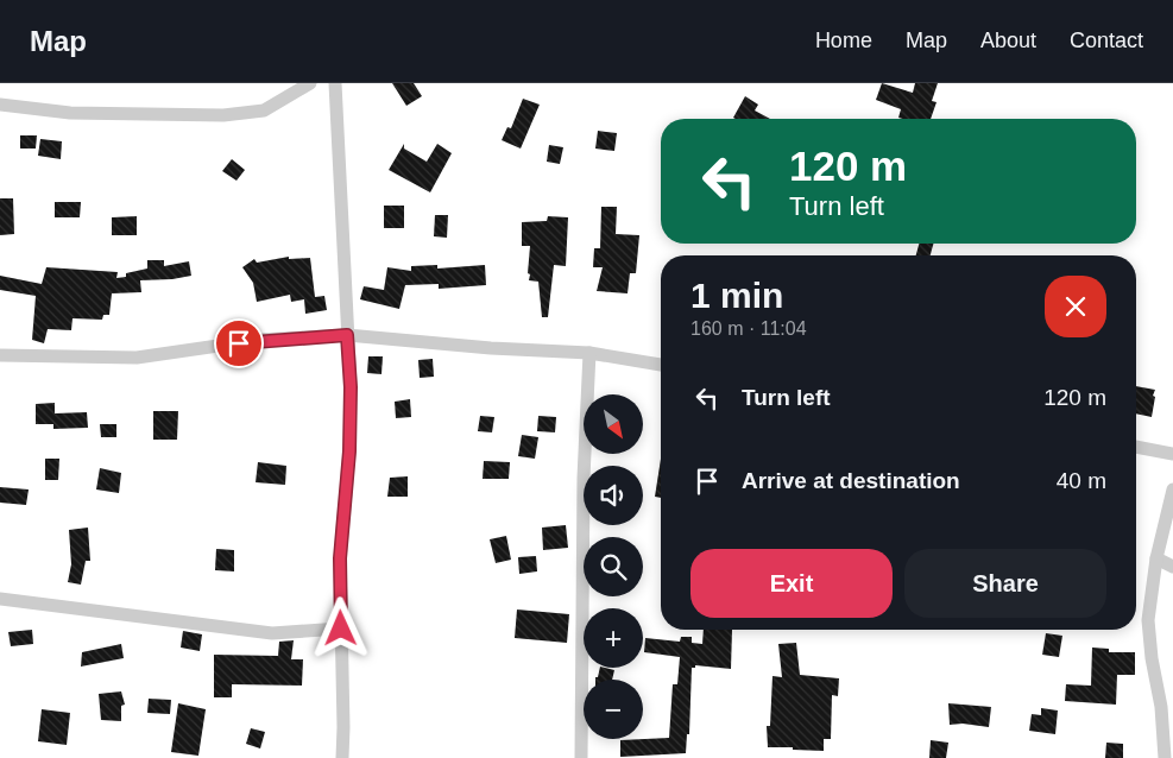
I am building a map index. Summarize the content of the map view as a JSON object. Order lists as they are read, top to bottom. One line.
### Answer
{"north":"bottom right","page":{"header":"Map","nav":["Home","Map","About","Contact"],"turn":["120 m","Turn left"],"heading":["1 min","160 m · 11:04"],"list":[{"name":"Turn left","value":"120 m"},{"name":"Arrive at destination","value":"40 m"}],"map_buttons":["+","−"],"buttons":["Exit","Share"]}}
